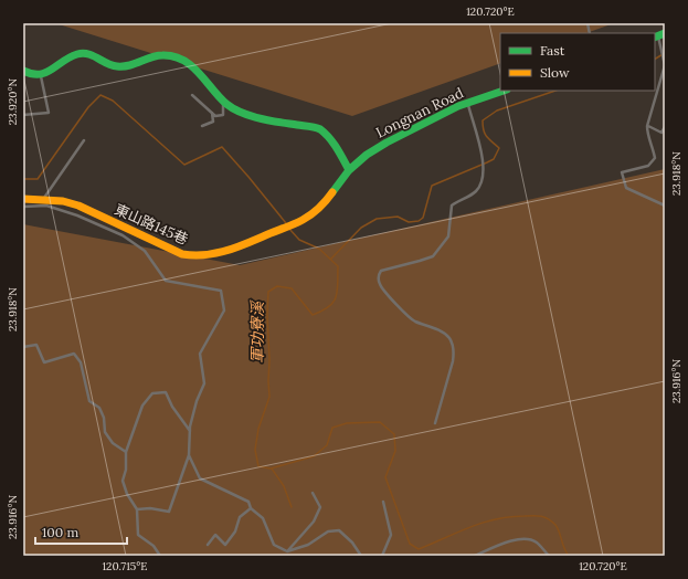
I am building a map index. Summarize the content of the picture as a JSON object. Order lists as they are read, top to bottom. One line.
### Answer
{"streets":{"street":["Longnan Road","東山路145巷"]},"crossings":[["Longnan Road","東山路145巷"]],"water":["軍功寮溪"],"legend":["Fast","Slow"],"scale_bar":"100 m","coordinates":["120.720°E","23.920°N","23.918°N","23.916°N","120.715°E"]}
